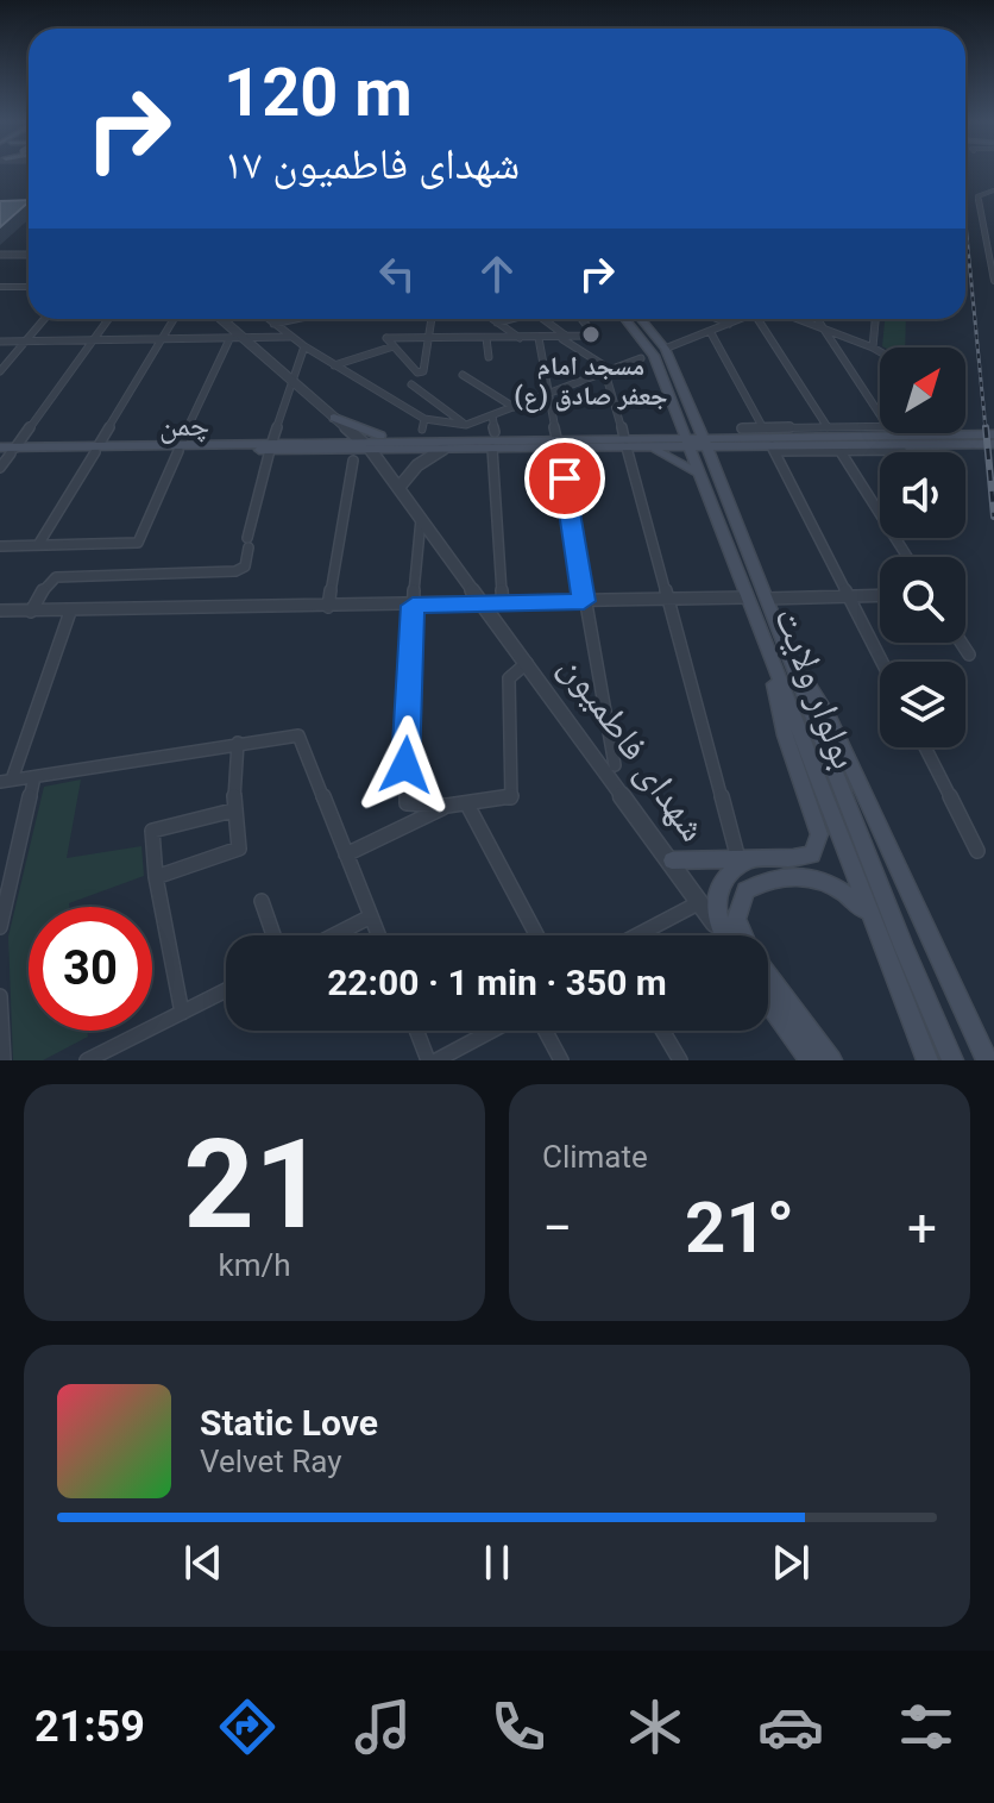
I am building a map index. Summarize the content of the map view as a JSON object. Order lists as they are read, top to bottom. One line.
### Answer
{"streets":{"main road":["چمن","بولوار ولایت"],"street":["شهدای فاطمیون"]},"crossings":[["چمن","شهدای فاطمیون"]],"places":["مسجد امام جعفر صادق (ع)"],"north":"top right","page":{"turn":["120 m","شهدای فاطمیون ۱۷"],"limit":"30","trip":"22:00 · 1 min · 350 m","tile":[["21","km/h"],"Climate"],"heat":["−","21°","+"],"song":["Static Love","Velvet Ray"],"tabs":"21:59"}}
